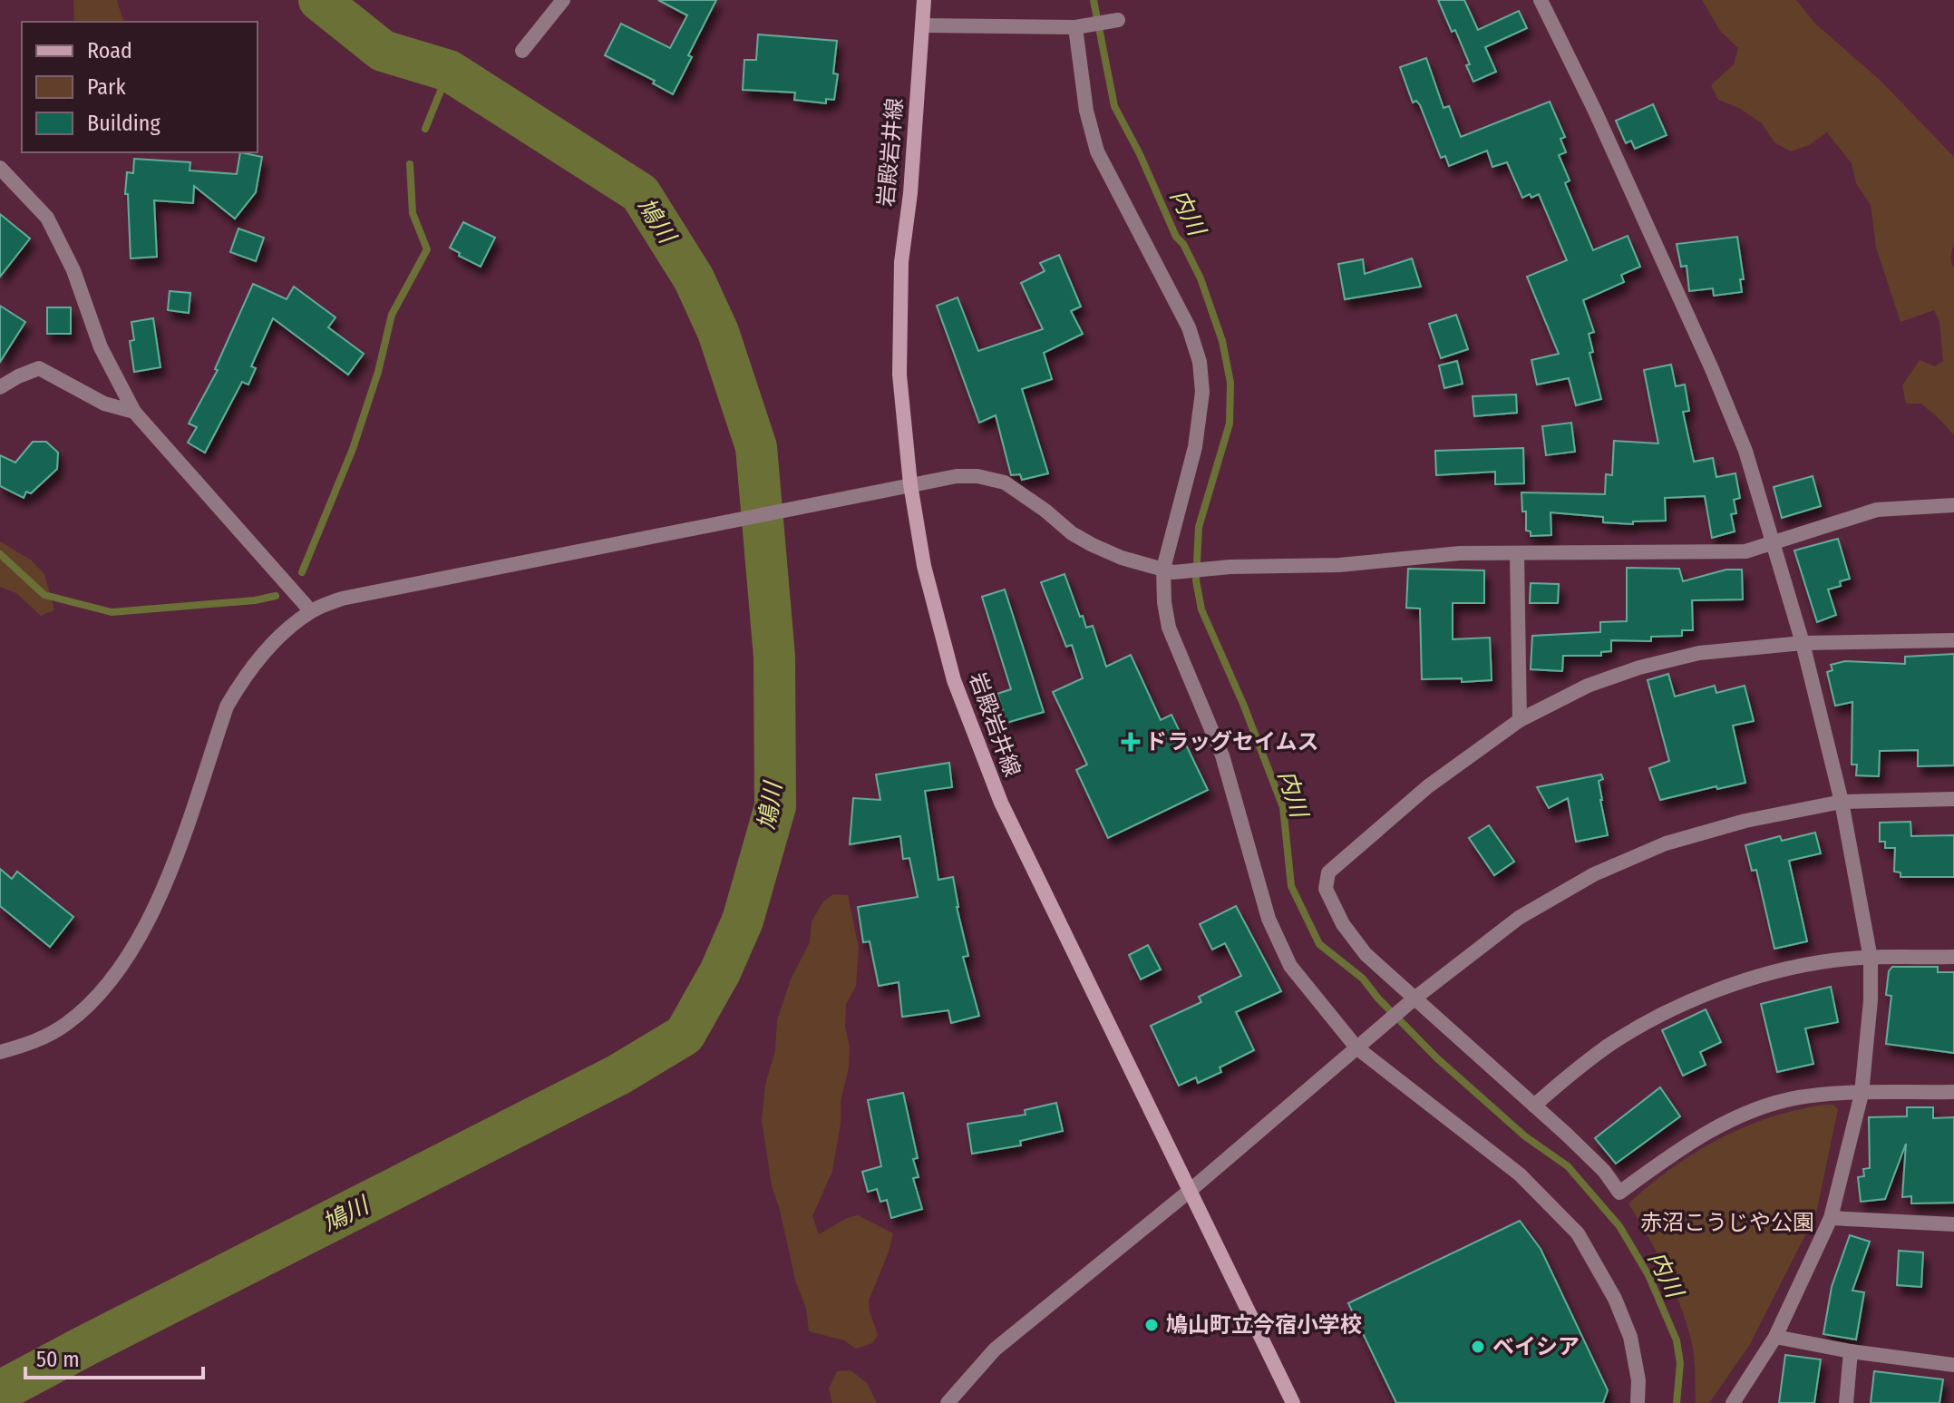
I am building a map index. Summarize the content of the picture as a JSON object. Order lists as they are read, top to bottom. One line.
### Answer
{"streets":{"main road":["岩殿岩井線"]},"water":["内川","鳩川"],"parks":["赤沼こうじや公園"],"places":{"health":["ドラッグセイムス"],"other":["鳩山町立今宿小学校","ベイシア"]},"legend":["Road","Park","Building"],"scale_bar":"50 m"}
